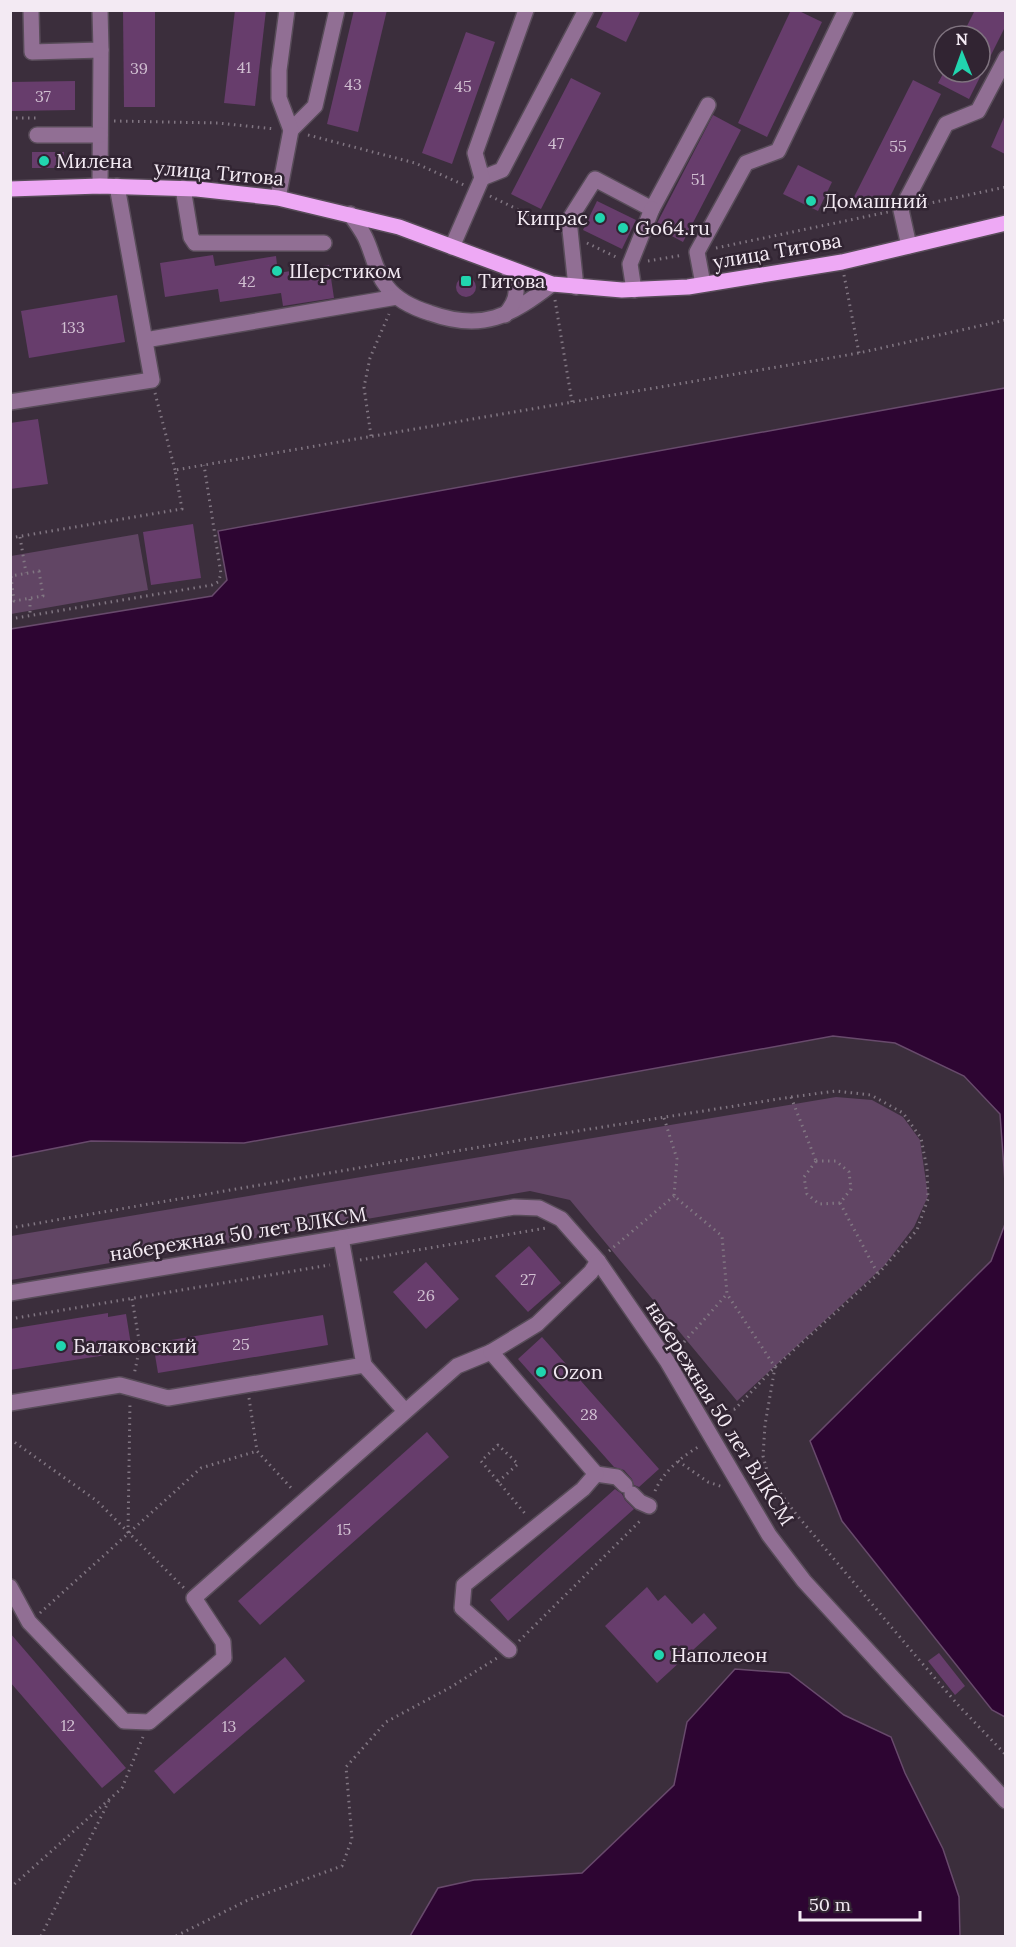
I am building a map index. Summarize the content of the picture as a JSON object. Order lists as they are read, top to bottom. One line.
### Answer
{"streets":{"main road":["улица Титова"],"street":["набережная 50 лет ВЛКСМ"]},"places":{"other":["Милена","Домашний","Кипрас","Go64.ru","Шерстиком","Балаковский","Ozon","Наполеон"],"transit":["Титова"]},"house_numbers":["41","39","43","45","37","47","55","51","42","133","27","26","25","28","15","12","13"],"scale_bar":"50 m","north":"top"}
